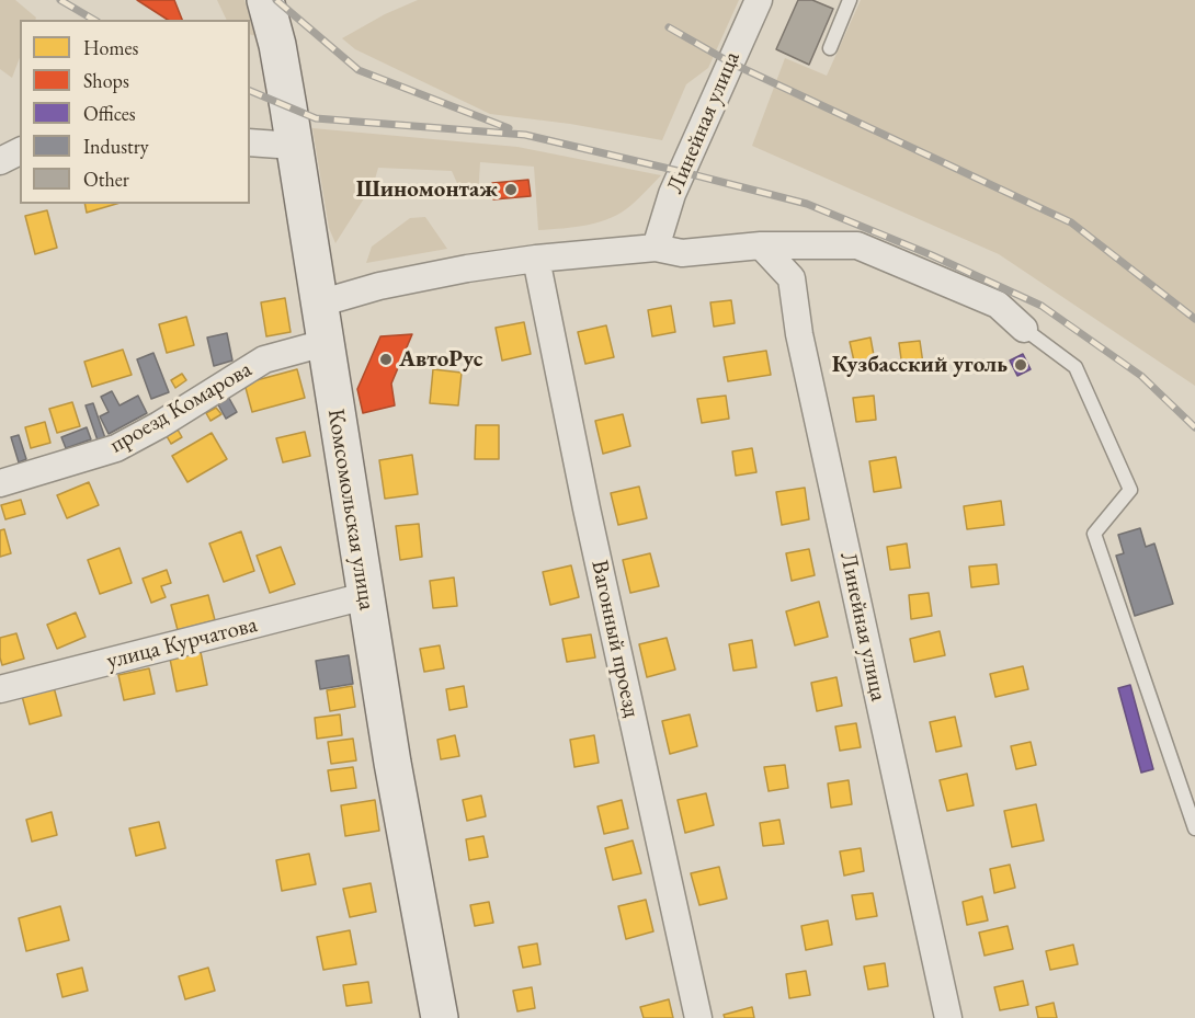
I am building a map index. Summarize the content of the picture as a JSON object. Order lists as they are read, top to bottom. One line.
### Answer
{"streets":{"main road":["Комсомольская улица"],"street":["Линейная улица","проезд Комарова","Вагонный проезд","улица Курчатова"]},"crossings":[["проезд Комарова","Комсомольская улица"],["Комсомольская улица","улица Курчатова"]],"places":["Шиномонтаж","АвтоРус","Кузбасский уголь"],"legend":["Homes","Shops","Offices","Industry","Other"]}
